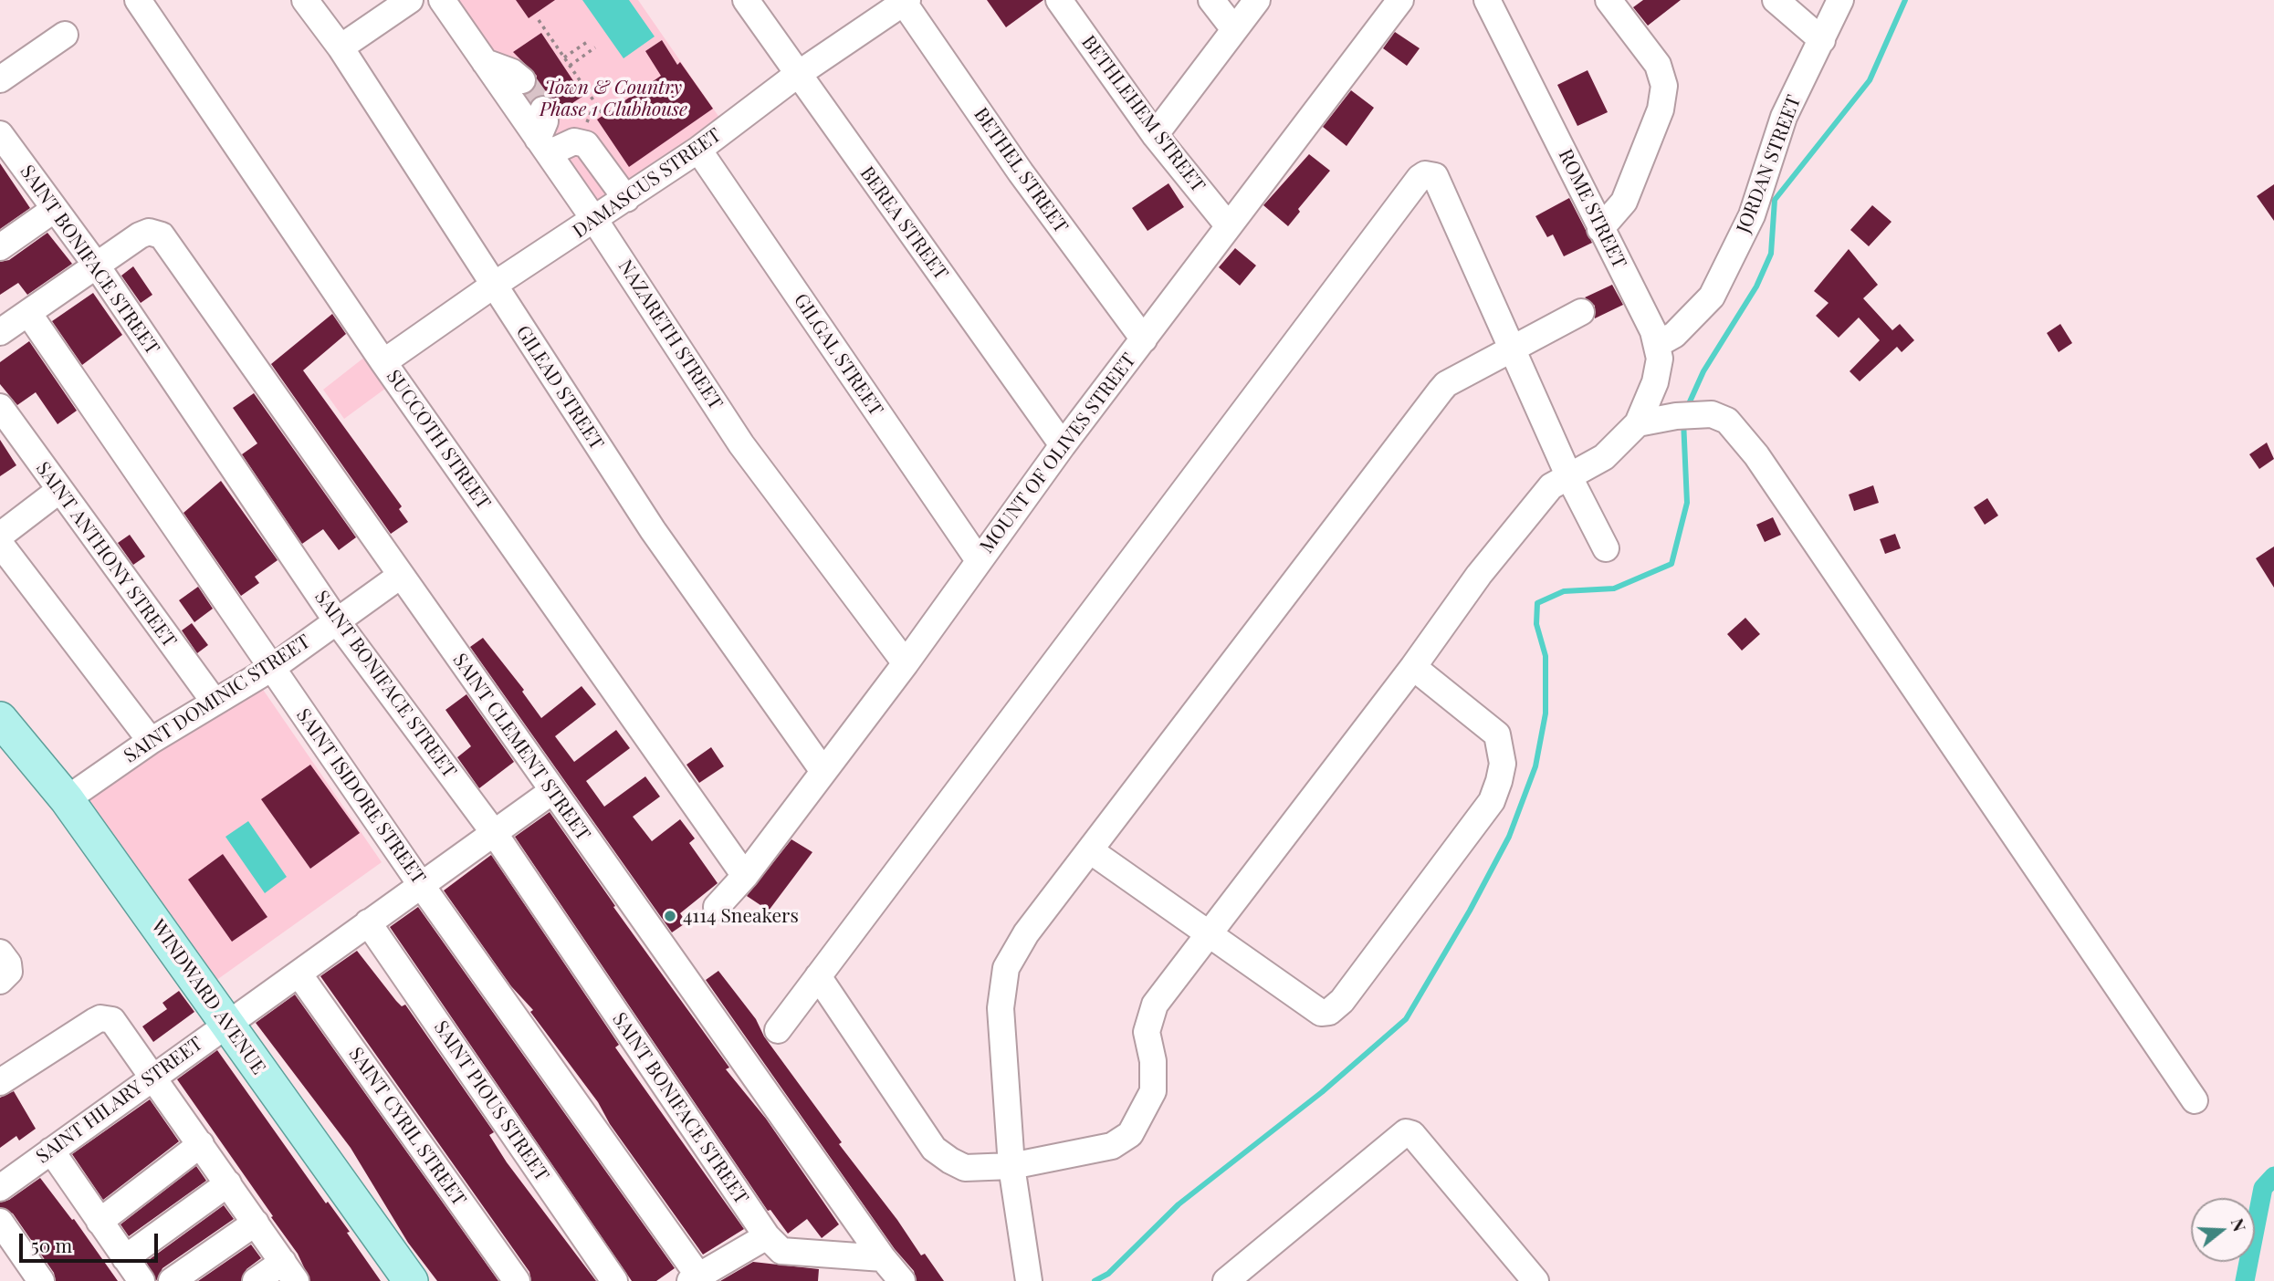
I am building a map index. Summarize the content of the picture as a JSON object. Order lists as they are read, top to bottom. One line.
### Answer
{"streets":{"main road":["WINDWARD AVENUE"],"street":["BETHLEHEM STREET","JORDAN STREET","BETHEL STREET","DAMASCUS STREET","ROME STREET","BEREA STREET","SAINT BONIFACE STREET","NAZARETH STREET","GILGAL STREET","GILEAD STREET","SUCCOTH STREET","MOUNT OF OLIVES STREET","SAINT ANTHONY STREET","SAINT DOMINIC STREET","SAINT CLEMENT STREET","SAINT ISIDORE STREET","SAINT HILARY STREET","SAINT PIOUS STREET","SAINT CYRIL STREET"]},"crossings":[["BETHLEHEM STREET","MOUNT OF OLIVES STREET"],["JORDAN STREET","ROME STREET"],["BETHEL STREET","DAMASCUS STREET"],["BETHEL STREET","MOUNT OF OLIVES STREET"],["DAMASCUS STREET","BEREA STREET"],["DAMASCUS STREET","NAZARETH STREET"],["DAMASCUS STREET","GILGAL STREET"],["DAMASCUS STREET","GILEAD STREET"],["DAMASCUS STREET","SUCCOTH STREET"],["BEREA STREET","MOUNT OF OLIVES STREET"],["SAINT BONIFACE STREET","SAINT DOMINIC STREET"],["SAINT BONIFACE STREET","SAINT CLEMENT STREET"],["SAINT BONIFACE STREET","SAINT HILARY STREET"],["NAZARETH STREET","MOUNT OF OLIVES STREET"],["GILGAL STREET","MOUNT OF OLIVES STREET"],["GILEAD STREET","MOUNT OF OLIVES STREET"],["SUCCOTH STREET","MOUNT OF OLIVES STREET"],["SAINT ANTHONY STREET","SAINT DOMINIC STREET"],["SAINT DOMINIC STREET","SAINT CLEMENT STREET"],["SAINT DOMINIC STREET","SAINT ISIDORE STREET"],["SAINT DOMINIC STREET","WINDWARD AVENUE"],["SAINT CLEMENT STREET","SAINT HILARY STREET"],["SAINT ISIDORE STREET","SAINT HILARY STREET"],["WINDWARD AVENUE","SAINT HILARY STREET"],["SAINT HILARY STREET","SAINT PIOUS STREET"],["SAINT HILARY STREET","SAINT CYRIL STREET"]],"parks":["Town & Country Phase 1 Clubhouse"],"places":["4114 Sneakers"],"scale_bar":"50 m","north":"right"}
